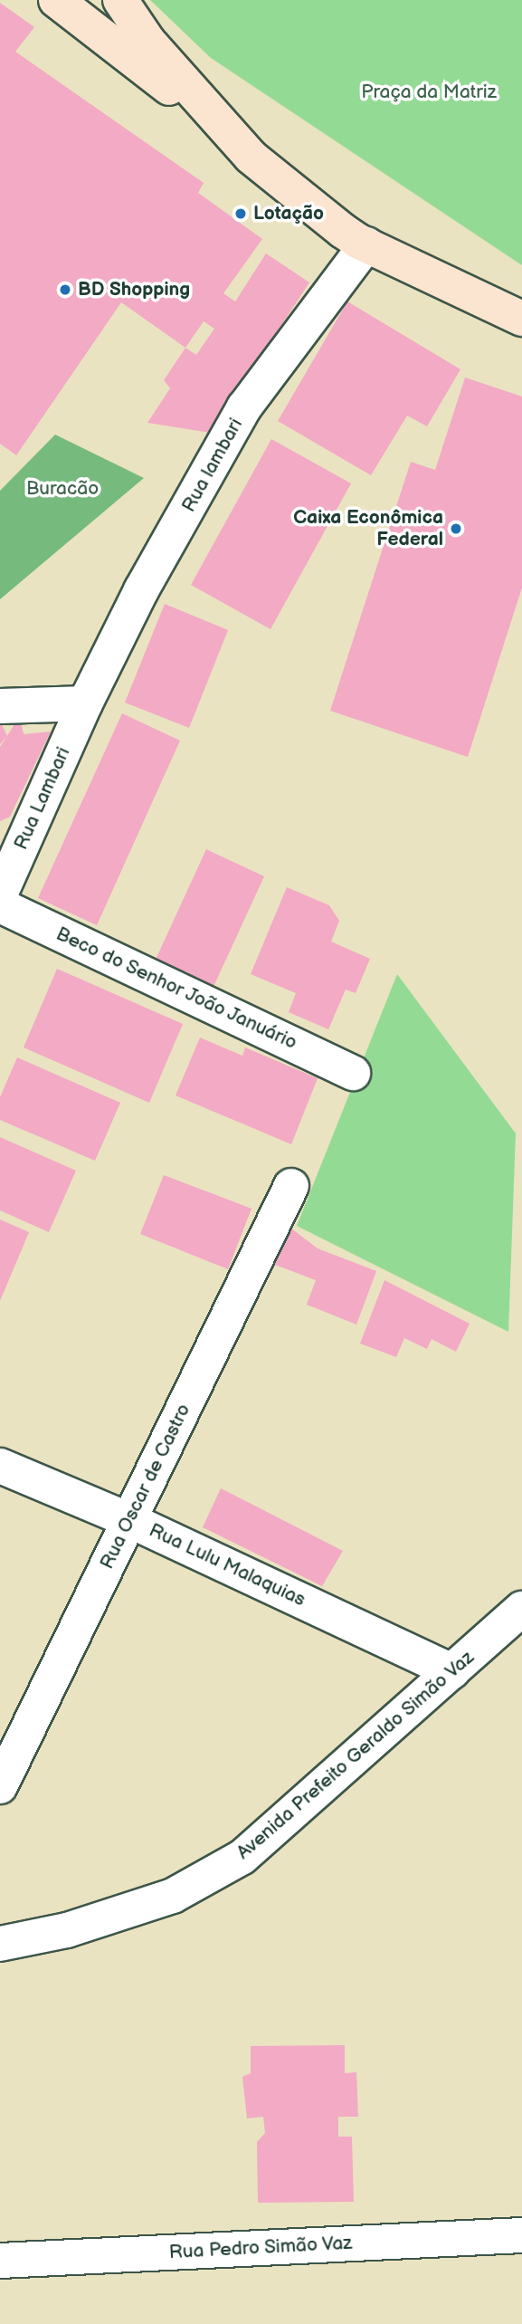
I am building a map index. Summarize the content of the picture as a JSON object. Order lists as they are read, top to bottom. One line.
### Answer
{"streets":{"street":["Rua lambari","Rua Lambari","Beco do Senhor João Januário","Rua Oscar de Castro","Rua Lulu Malaquias","Avenida Prefeito Geraldo Simão Vaz","Rua Pedro Simão Vaz"]},"crossings":[["Rua lambari","Rua Lambari"],["Rua Oscar de Castro","Rua Lulu Malaquias"],["Rua Lulu Malaquias","Avenida Prefeito Geraldo Simão Vaz"]],"parks":["Praça da Matriz","Buracão"],"places":["Lotação","BD Shopping","Caixa Econômica Federal"]}
